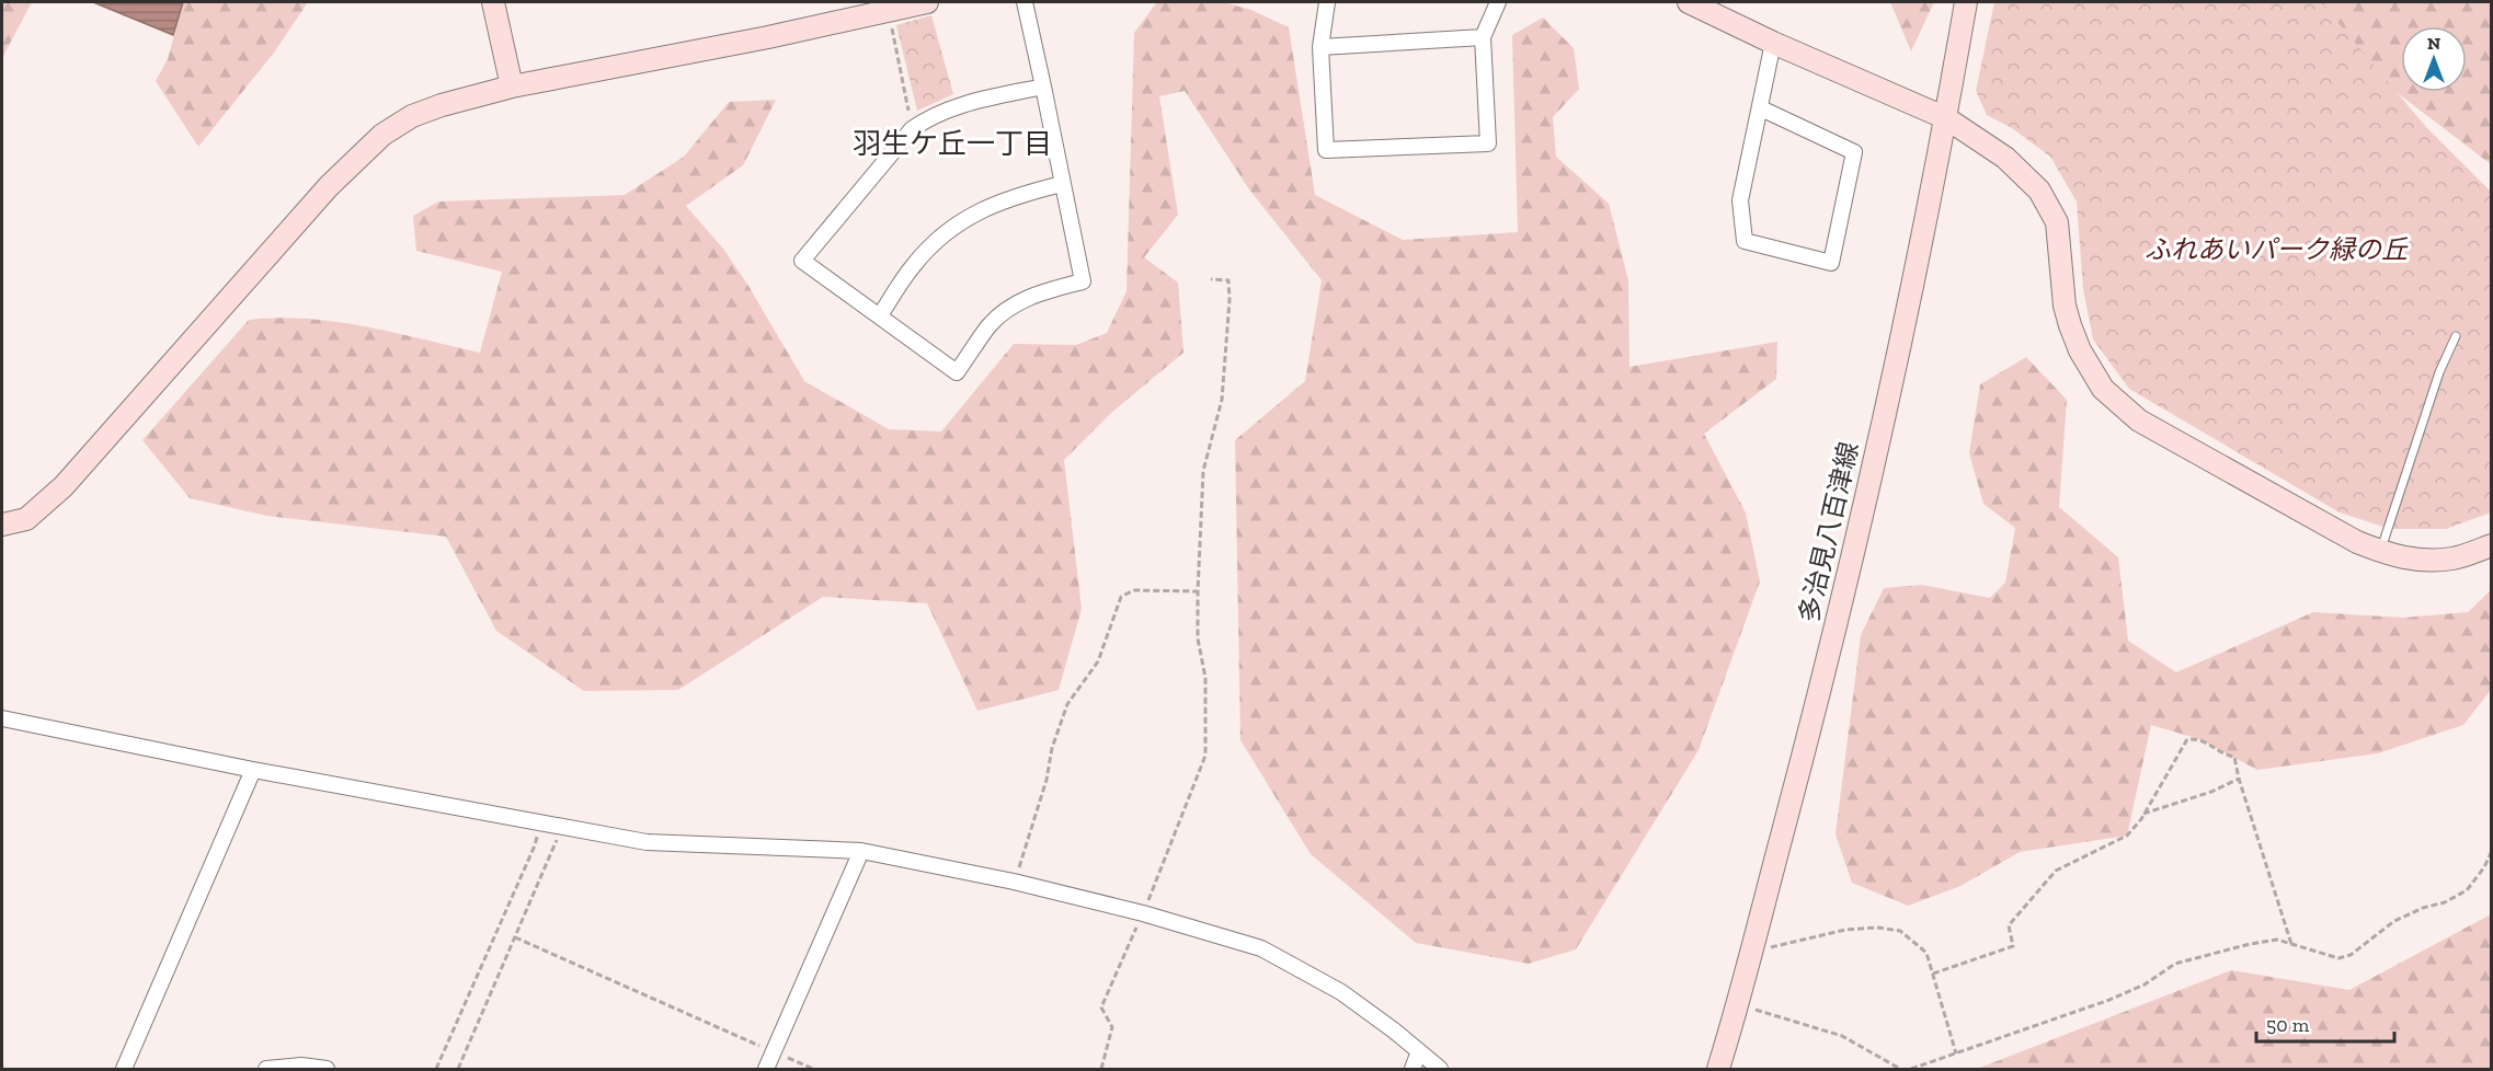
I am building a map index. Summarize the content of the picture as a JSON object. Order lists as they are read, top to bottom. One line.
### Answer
{"streets":{"street":["多治見八百津線"]},"districts":["羽生ケ丘一丁目"],"parks":["ふれあいパーク緑の丘"],"scale_bar":"50 m","north":"top"}
